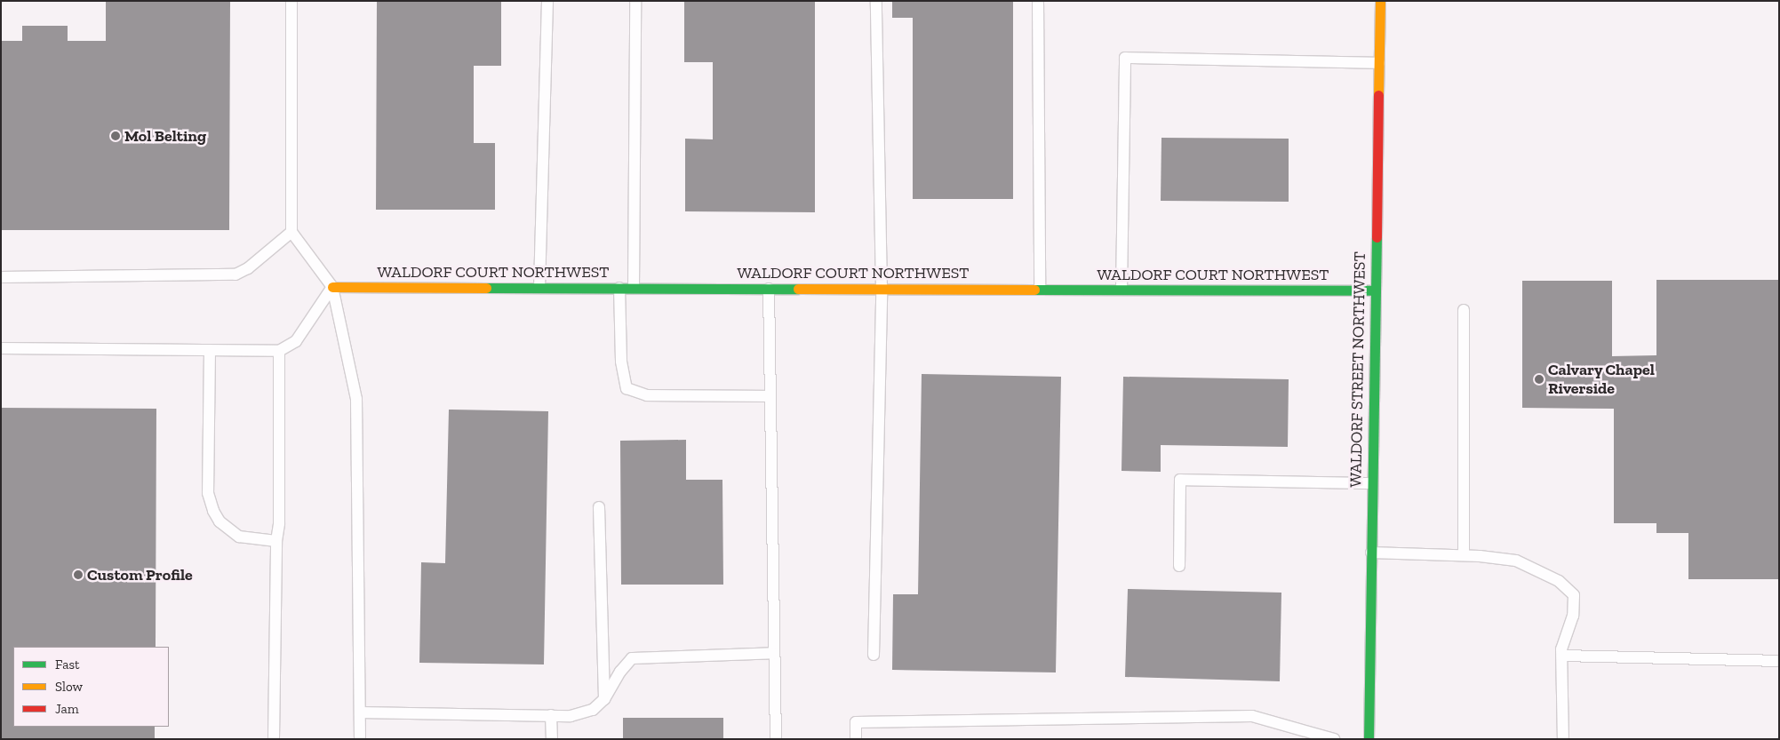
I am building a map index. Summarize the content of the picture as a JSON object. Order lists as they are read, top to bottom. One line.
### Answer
{"streets":{"street":["WALDORF COURT NORTHWEST","WALDORF STREET NORTHWEST"]},"crossings":[["WALDORF COURT NORTHWEST","WALDORF STREET NORTHWEST"]],"places":["Mol Belting","Calvary Chapel Riverside","Custom Profile"],"legend":["Fast","Slow","Jam"]}
